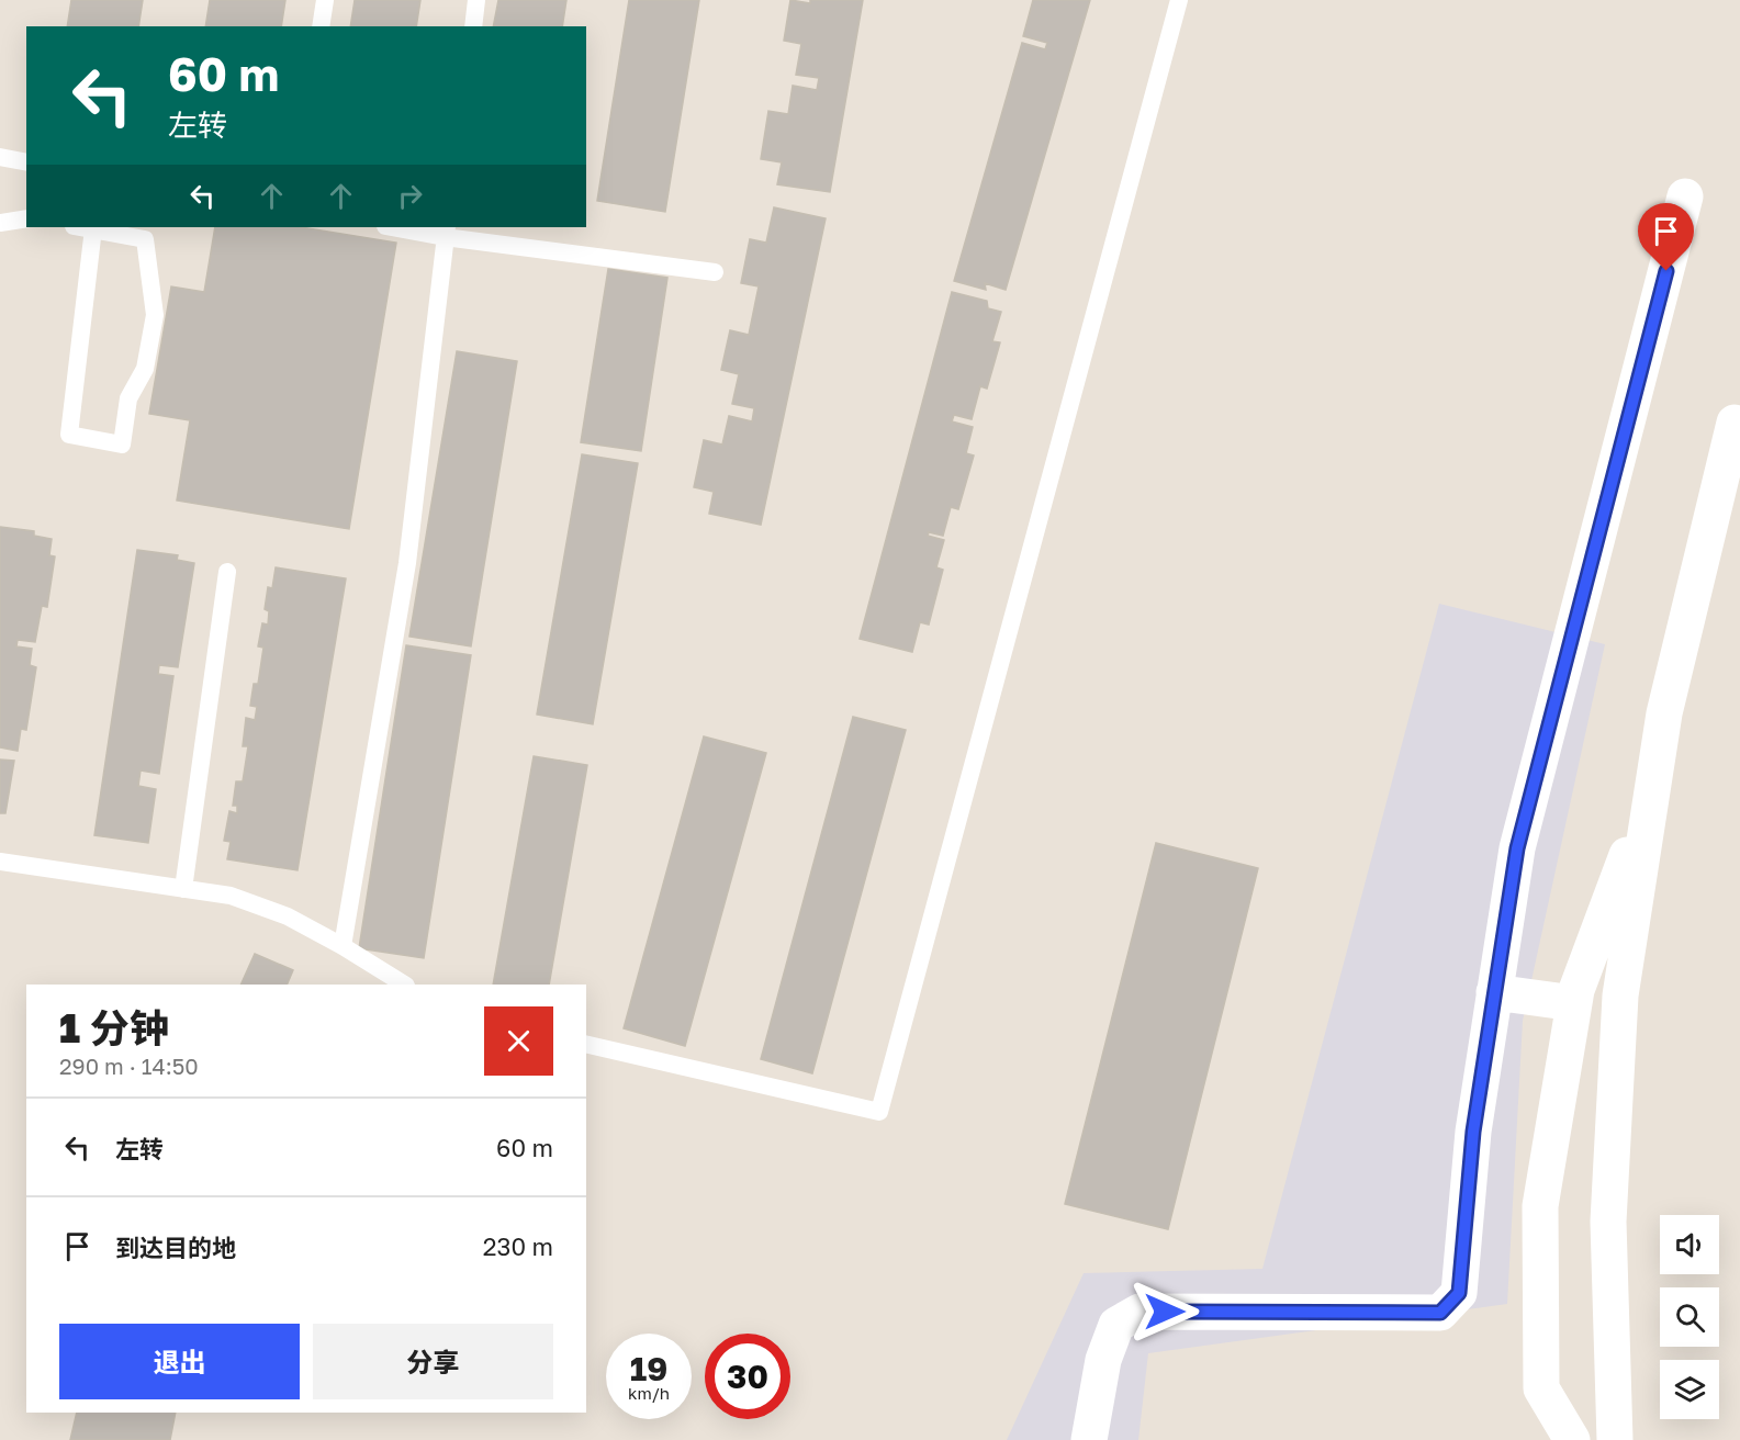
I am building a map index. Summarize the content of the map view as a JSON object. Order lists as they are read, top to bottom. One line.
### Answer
{"page":{"turn":["60 m","左转"],"heading":["1 分钟","290 m · 14:50"],"list":[{"name":"左转","value":"60 m"},{"name":"到达目的地","value":"230 m"}],"buttons":["退出","分享"],"speed":"19 km/h","limit":"30"}}
